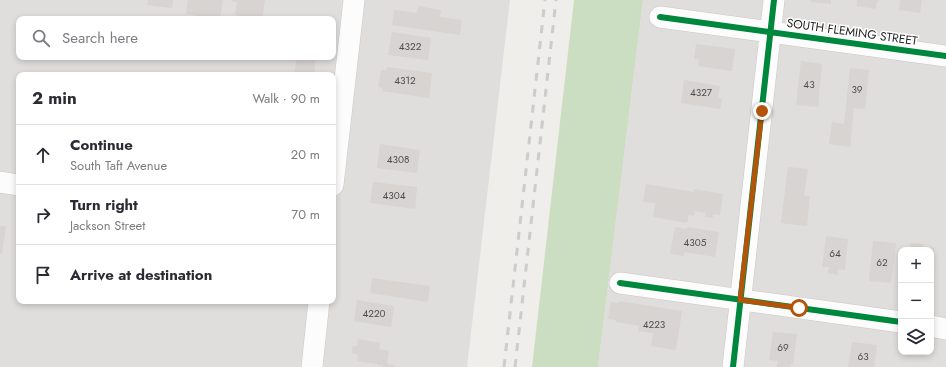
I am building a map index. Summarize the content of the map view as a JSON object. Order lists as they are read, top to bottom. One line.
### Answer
{"streets":{"street":["SOUTH FLEMING STREET"]},"house_numbers":["4322","4312","43","39","4327","4308","4304","4305","64","62","4220","4223","69","63"],"page":{"search":"Search here","heading":["2 min","Walk · 90 m"],"list":[["Continue","South Taft Avenue","20 m"],["Turn right","Jackson Street","70 m"],"Arrive at destination"],"map_buttons":["+","−"]}}
